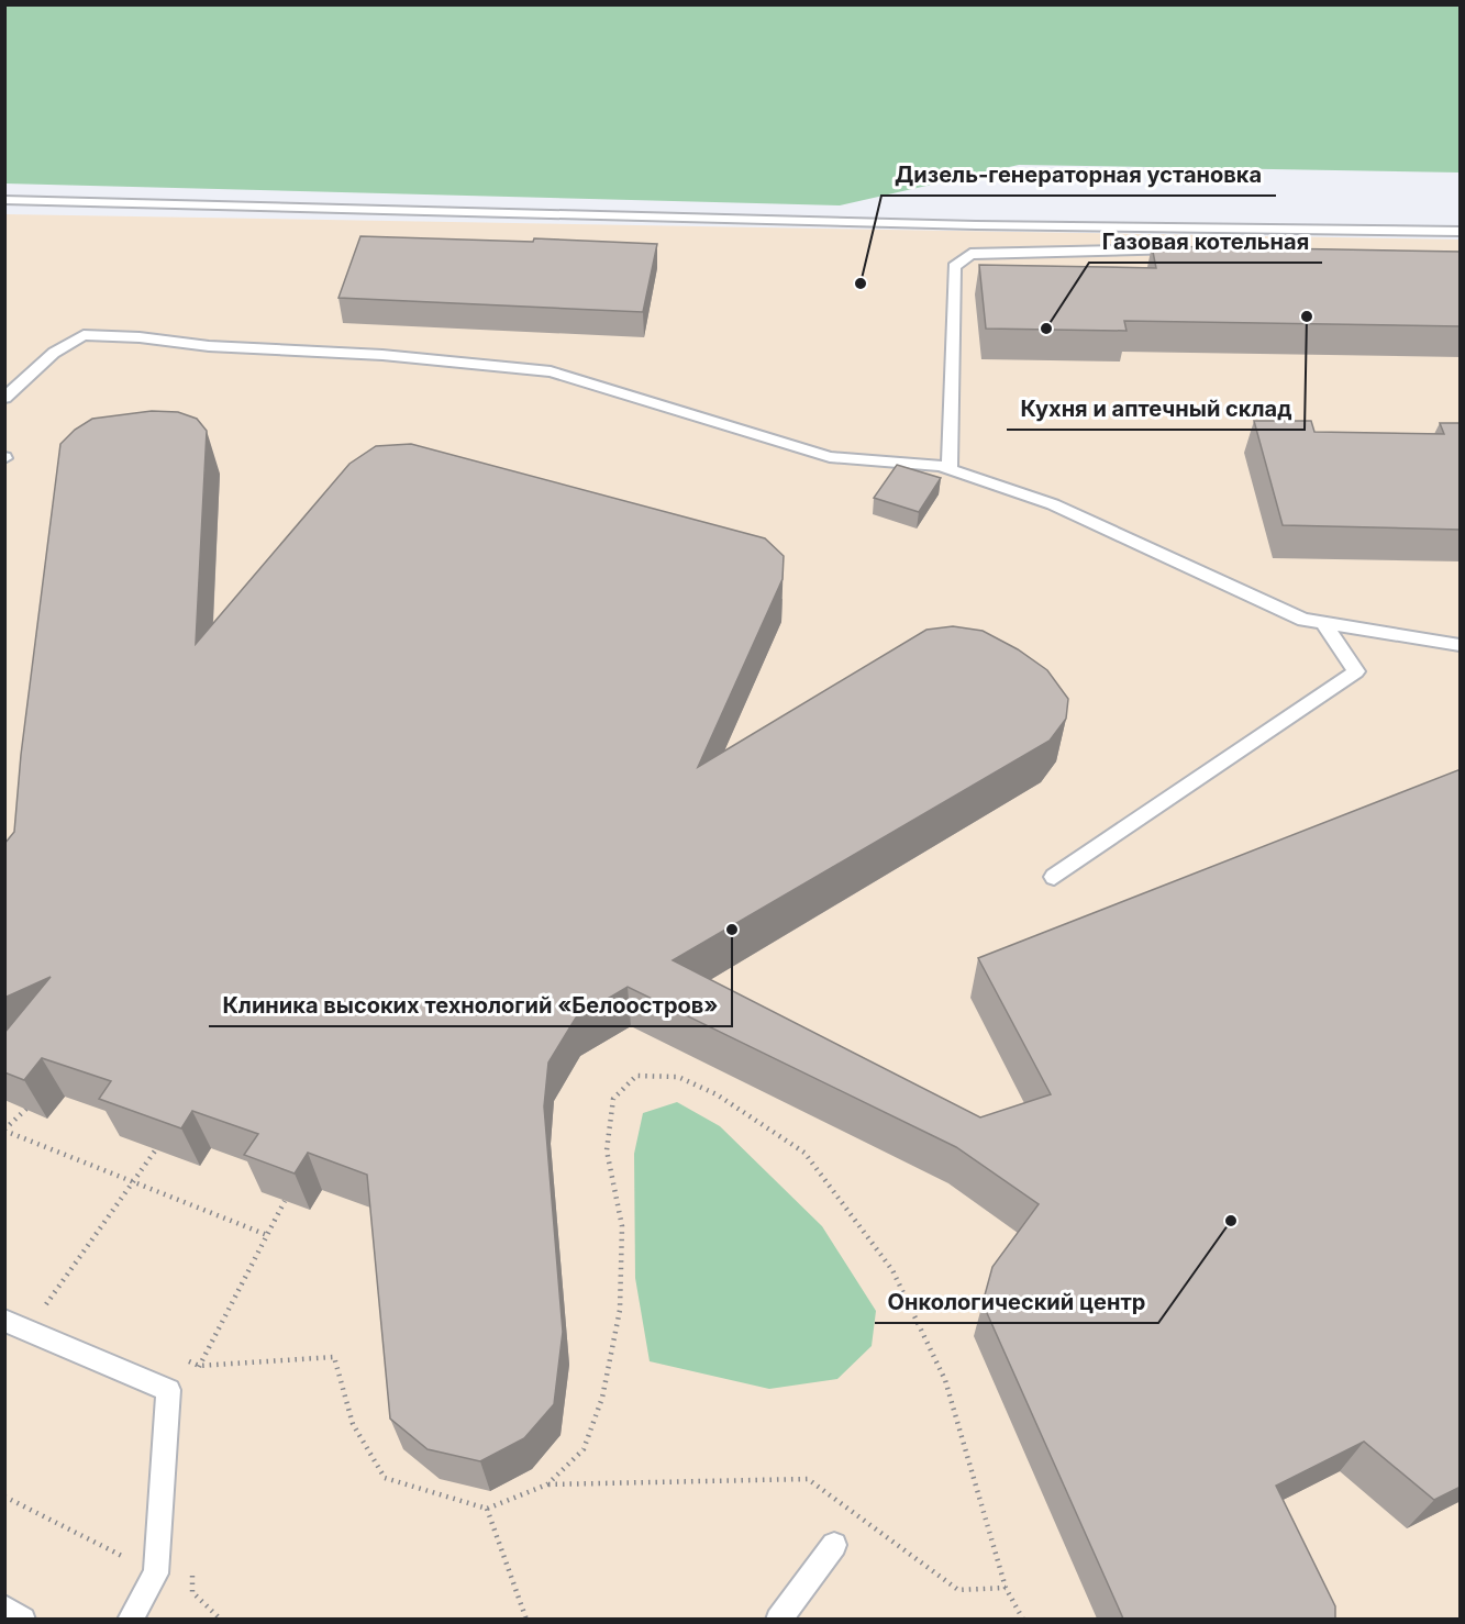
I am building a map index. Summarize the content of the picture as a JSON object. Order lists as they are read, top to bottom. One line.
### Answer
{"places":["Дизель-генераторная установка","Кухня и аптечный склад","Газовая котельная","Клиника высоких технологий «Белоостров»","Онкологический центр"]}
